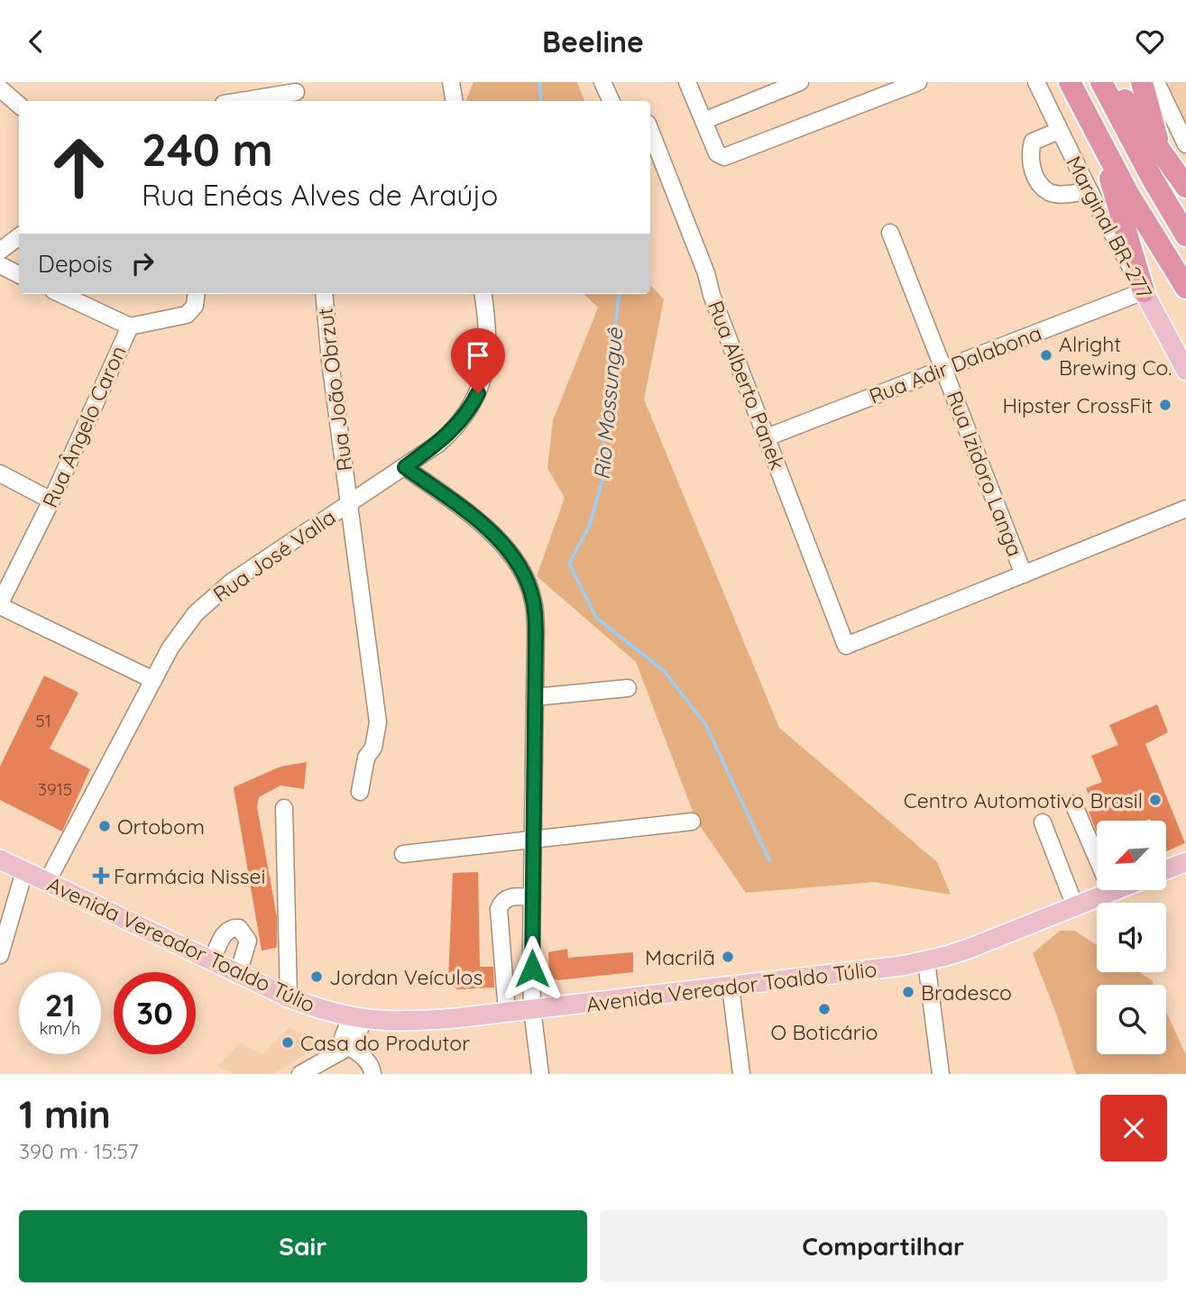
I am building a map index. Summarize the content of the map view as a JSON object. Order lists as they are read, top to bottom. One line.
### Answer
{"streets":{"main road":["Marginal BR-277","Avenida Vereador Toaldo Túlio"],"street":["Rua Adir Dalabona","Rua Alberto Panek","Rua João Obrzut","Rua Ângelo Caron","Rua Izidoro Langa","Rua José Valla"]},"crossings":[["Marginal BR-277","Rua Adir Dalabona"],["Rua Adir Dalabona","Rua Alberto Panek"],["Rua Adir Dalabona","Rua Izidoro Langa"],["Rua Alberto Panek","Rua Izidoro Langa"],["Rua João Obrzut","Rua José Valla"],["Rua José Valla","Avenida Vereador Toaldo Túlio"]],"water":["Rio Mossunguê"],"places":{"other":["Alright Brewing Co.","Hipster CrossFit","Centro Automotivo Brasil","Ortobom","Macrilã","Jordan Veículos","Bradesco","O Boticário","Casa do Produtor"],"health":["Farmácia Nissei"]},"house_numbers":["51","3915"],"north":"bottom left","page":{"header":"Beeline","turn":["240 m","Rua Enéas Alves de Araújo"],"then":"Depois","speed":"21 km/h","limit":"30","heading":["1 min","390 m · 15:57"],"buttons":["Sair","Compartilhar"]}}
